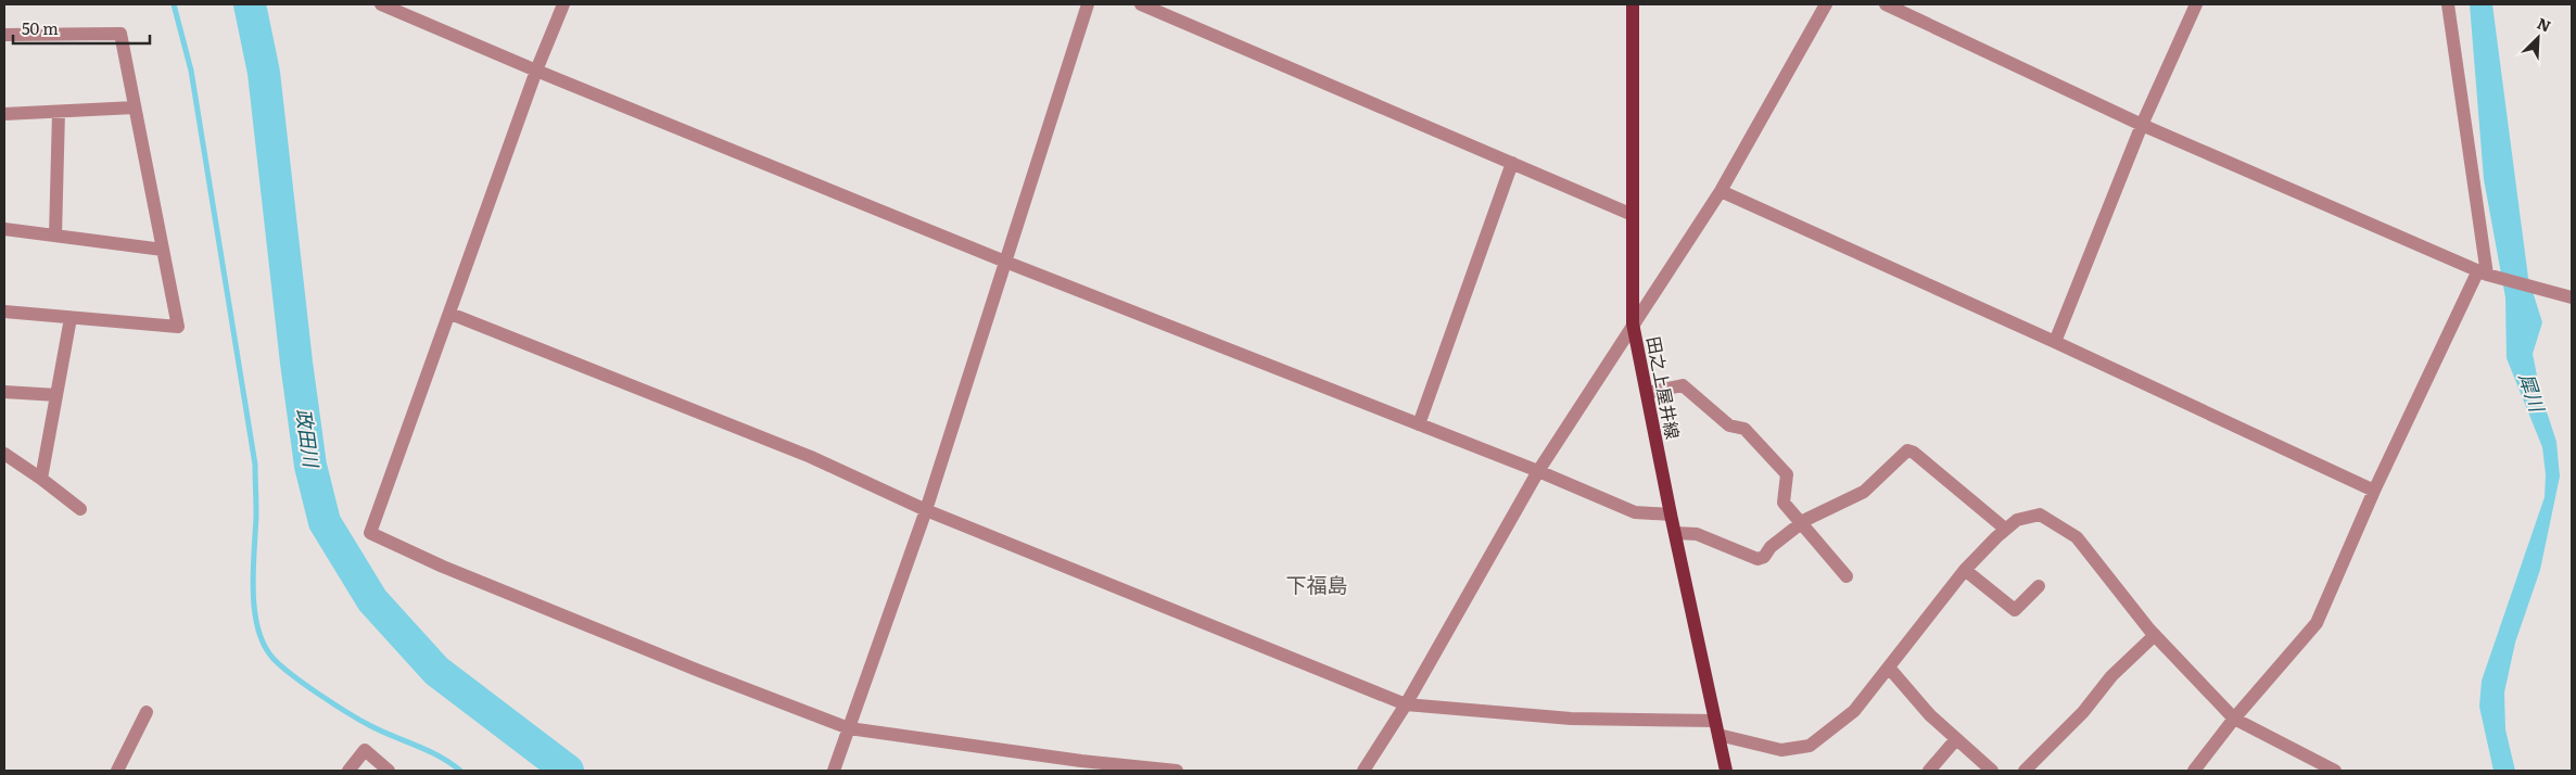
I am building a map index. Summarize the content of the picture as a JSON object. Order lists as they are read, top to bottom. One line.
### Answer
{"streets":{"main road":["田之上屋井線"]},"districts":["下福島"],"water":["犀川","政田川"],"scale_bar":"50 m","north":"top right"}
